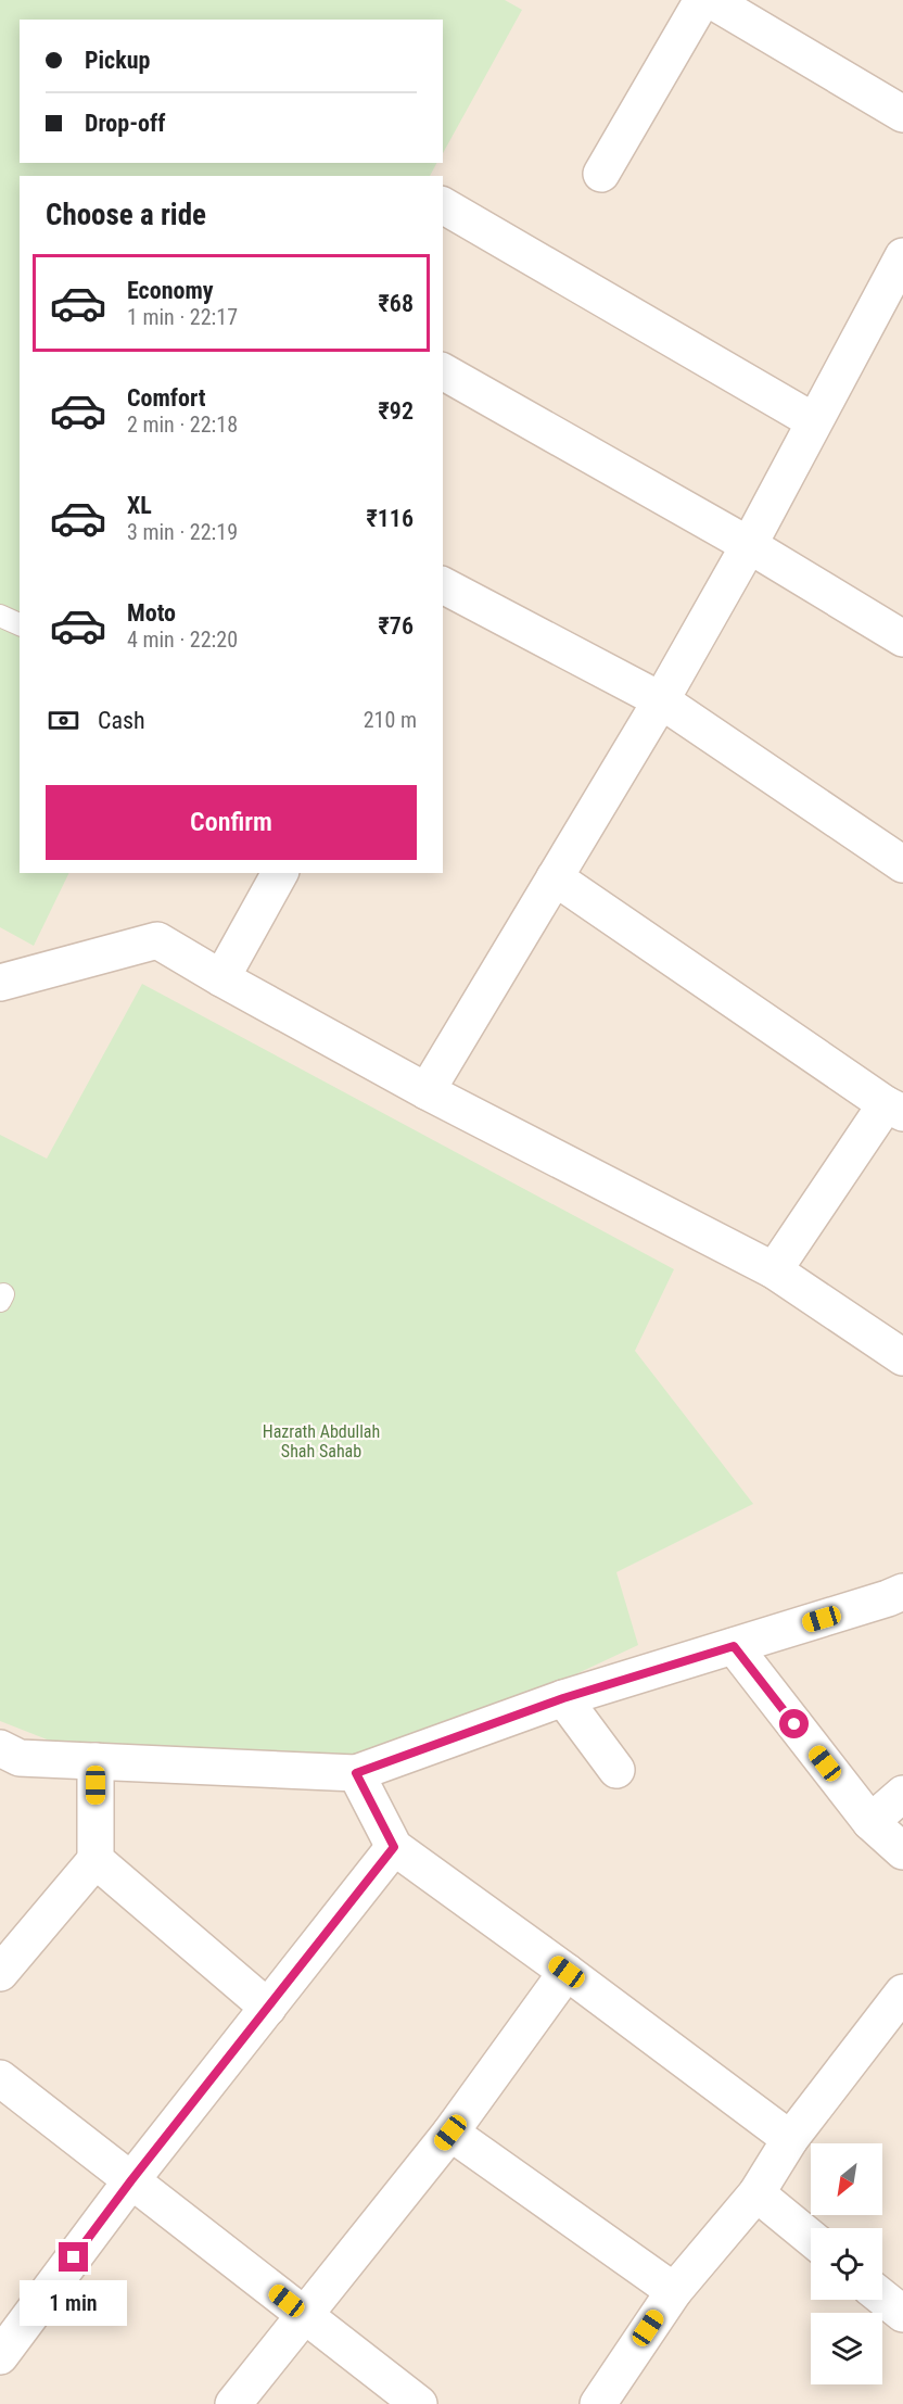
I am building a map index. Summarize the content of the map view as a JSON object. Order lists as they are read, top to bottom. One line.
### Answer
{"parks":["Hazrath Abdullah Shah Sahab"],"north":"bottom left","page":{"banner":["Pickup","Drop-off"],"heading":"Choose a ride","list":[{"name":"Economy","note":"1 min · 22:17","value":"₹68"},{"name":"Comfort","note":"2 min · 22:18","value":"₹92"},{"name":"XL","note":"3 min · 22:19","value":"₹116"},{"name":"Moto","note":"4 min · 22:20","value":"₹76"}],"pay":["Cash","210 m"],"buttons":"Confirm","bubble":"1 min"}}
